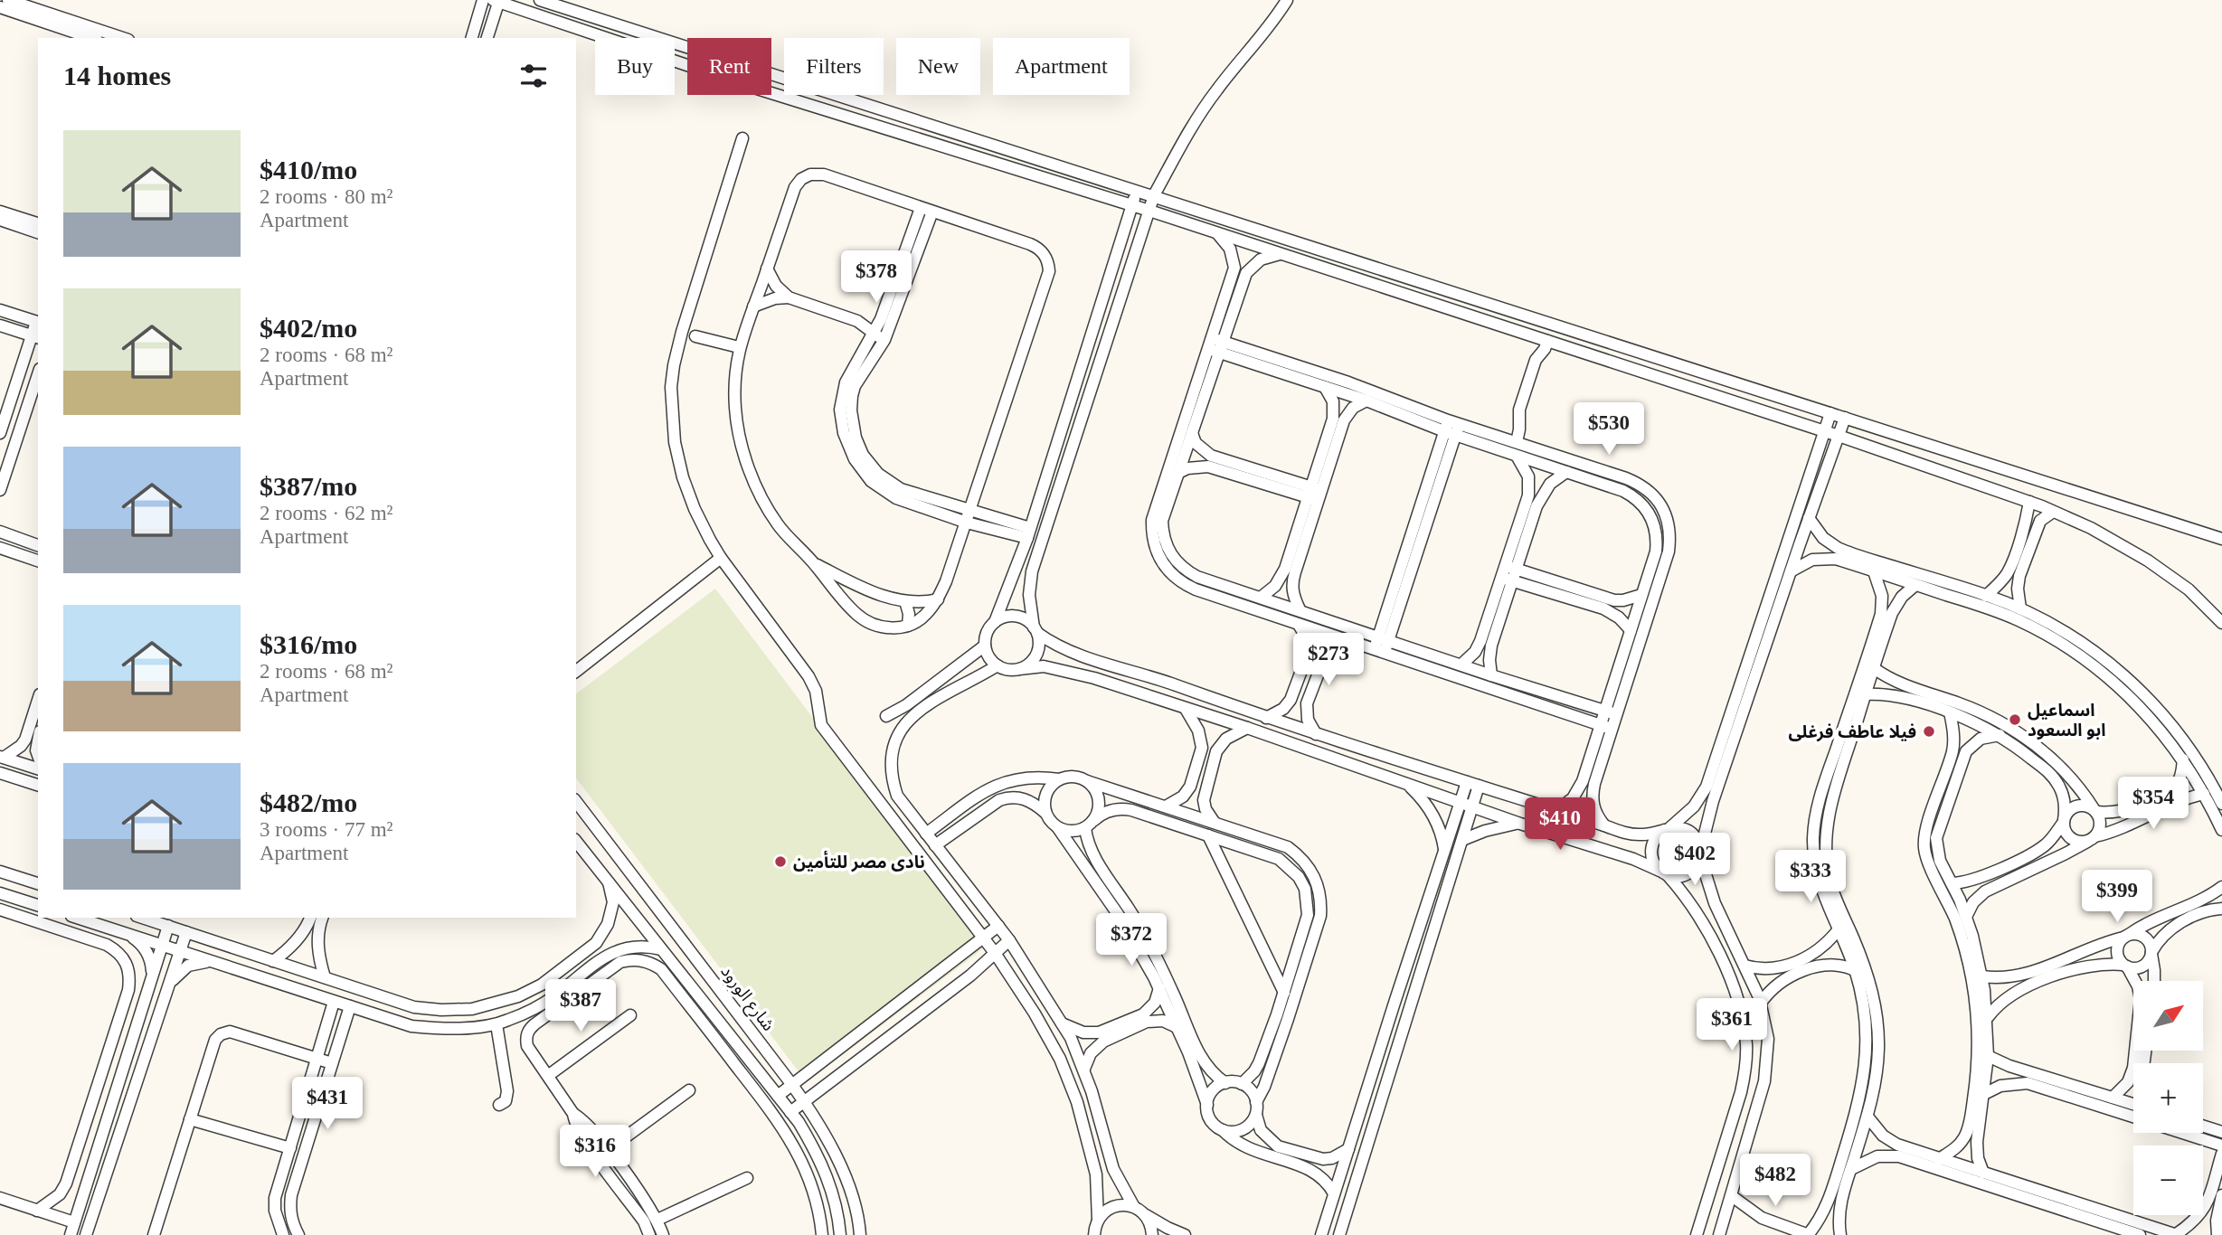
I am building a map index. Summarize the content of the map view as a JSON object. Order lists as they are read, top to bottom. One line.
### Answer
{"streets":{"street":["شارع الورود"]},"places":["اسماعيل ابو السعود","فيلا عاطف فرغلى","نادى مصر للتأمين"],"north":"top right","page":{"chip":["Buy","Rent","Filters","New","Apartment"],"heading":"14 homes","list":[{"name":"$410/mo","note":"2 rooms · 80 m² · Apartment"},{"name":"$402/mo","note":"2 rooms · 68 m² · Apartment"},{"name":"$387/mo","note":"2 rooms · 62 m² · Apartment"},{"name":"$316/mo","note":"2 rooms · 68 m² · Apartment"},{"name":"$482/mo","note":"3 rooms · 77 m² · Apartment"}],"price":["$378","$530","$273","$354","$410","$402","$333","$399","$372","$387","$361","$431","$316","$482"],"map_buttons":["+","−"]}}
